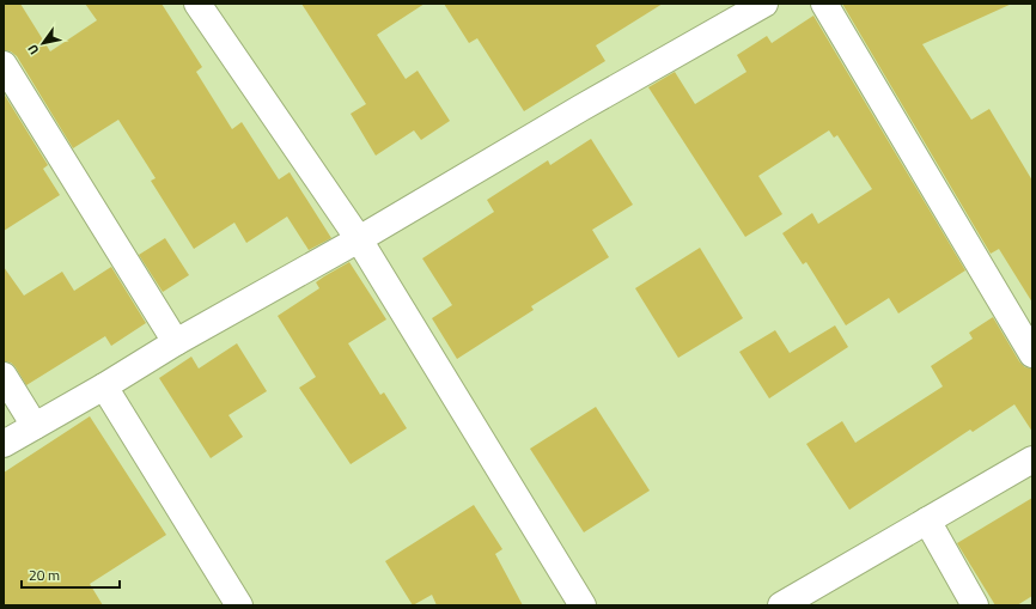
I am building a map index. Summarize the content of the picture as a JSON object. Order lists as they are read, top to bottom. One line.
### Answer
{"scale_bar":"20 m","north":"bottom left"}
